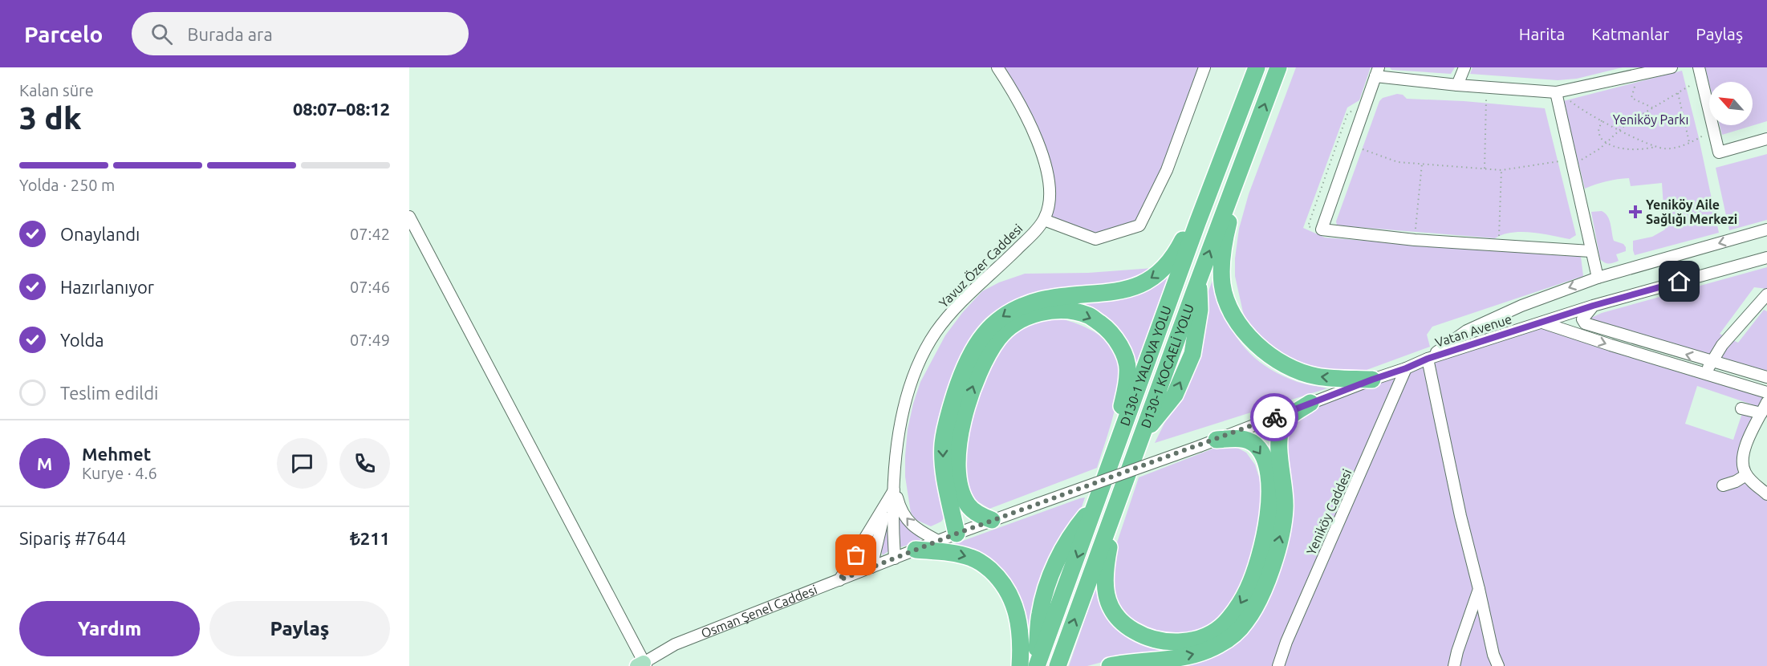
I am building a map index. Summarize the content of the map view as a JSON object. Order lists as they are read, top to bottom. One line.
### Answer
{"streets":{"highway":["D130-1 YALOVA YOLU","D130-1 KOCAELİ YOLU"],"street":["Yavuz Özer Caddesi","Vatan Avenue","Yeniköy Caddesi","Osman Şenel Caddesi"]},"crossings":[["Yavuz Özer Caddesi","Osman Şenel Caddesi"],["Vatan Avenue","Osman Şenel Caddesi"],["Yeniköy Caddesi","Osman Şenel Caddesi"]],"one_way":["D130-1 YALOVA YOLU","D130-1 KOCAELİ YOLU"],"parks":["Yeniköy Parkı"],"places":{"health":["Yeniköy Aile Sağlığı Merkezi"]},"north":"top left","page":{"header":"Parcelo","search":"Burada ara","nav":["Harita","Katmanlar","Paylaş"],"heading":["3 dk","Kalan süre","08:07–08:12"],"panel":["Mehmet","Kurye · 4.6","Sipariş #7644","₺211"],"bar":"Yolda · 250 m","list":[["Onaylandı","07:42"],["Hazırlanıyor","07:46"],["Yolda","07:49"],"Teslim edildi"],"round":"M","buttons":["Yardım","Paylaş"]}}
